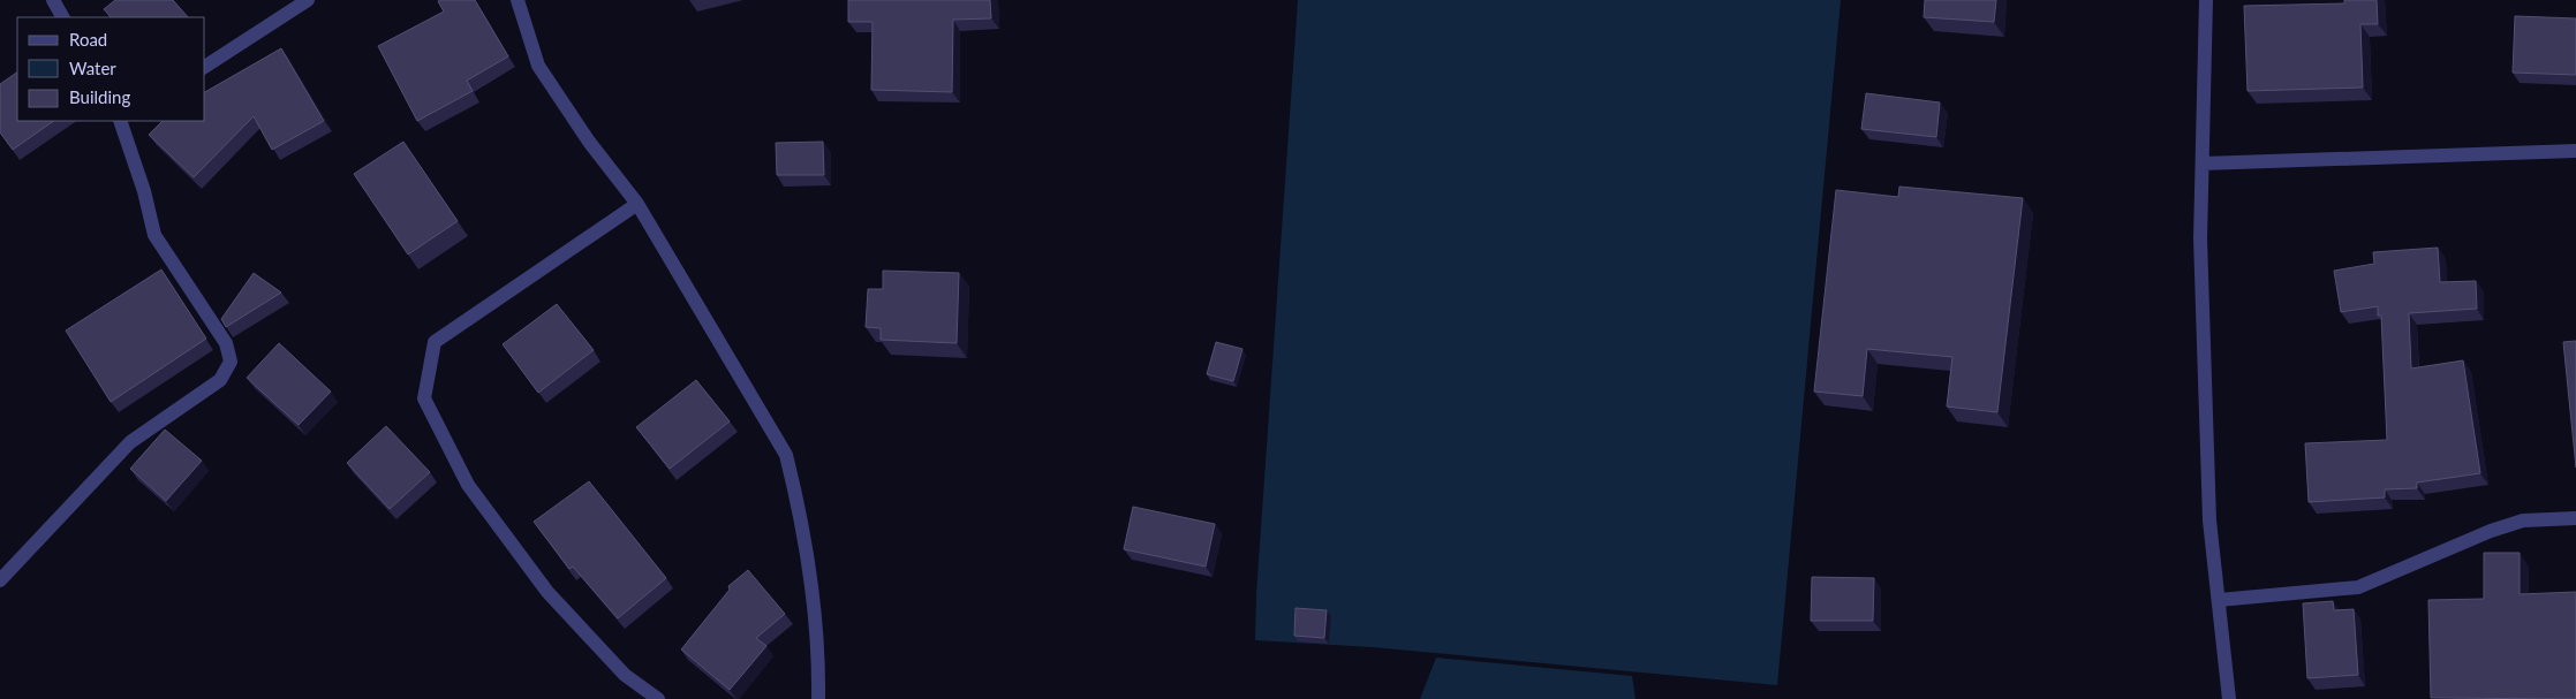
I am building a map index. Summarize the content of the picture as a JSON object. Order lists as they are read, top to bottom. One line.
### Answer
{"legend":["Road","Water","Building"]}
